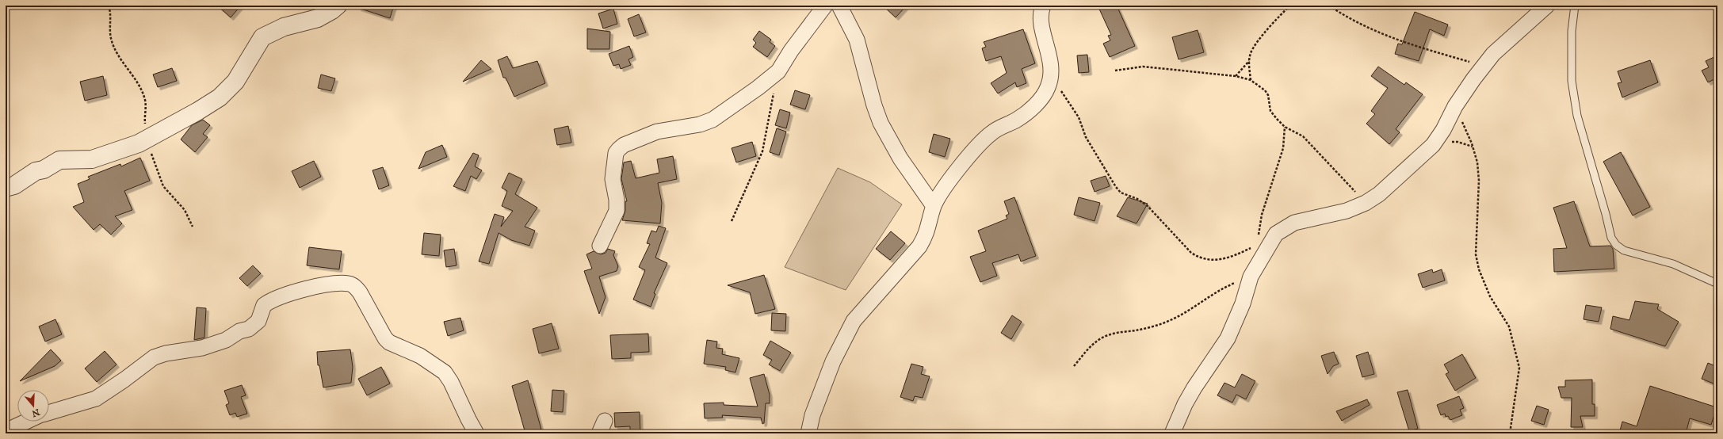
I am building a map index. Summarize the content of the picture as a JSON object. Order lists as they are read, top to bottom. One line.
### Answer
{"north":"bottom"}
